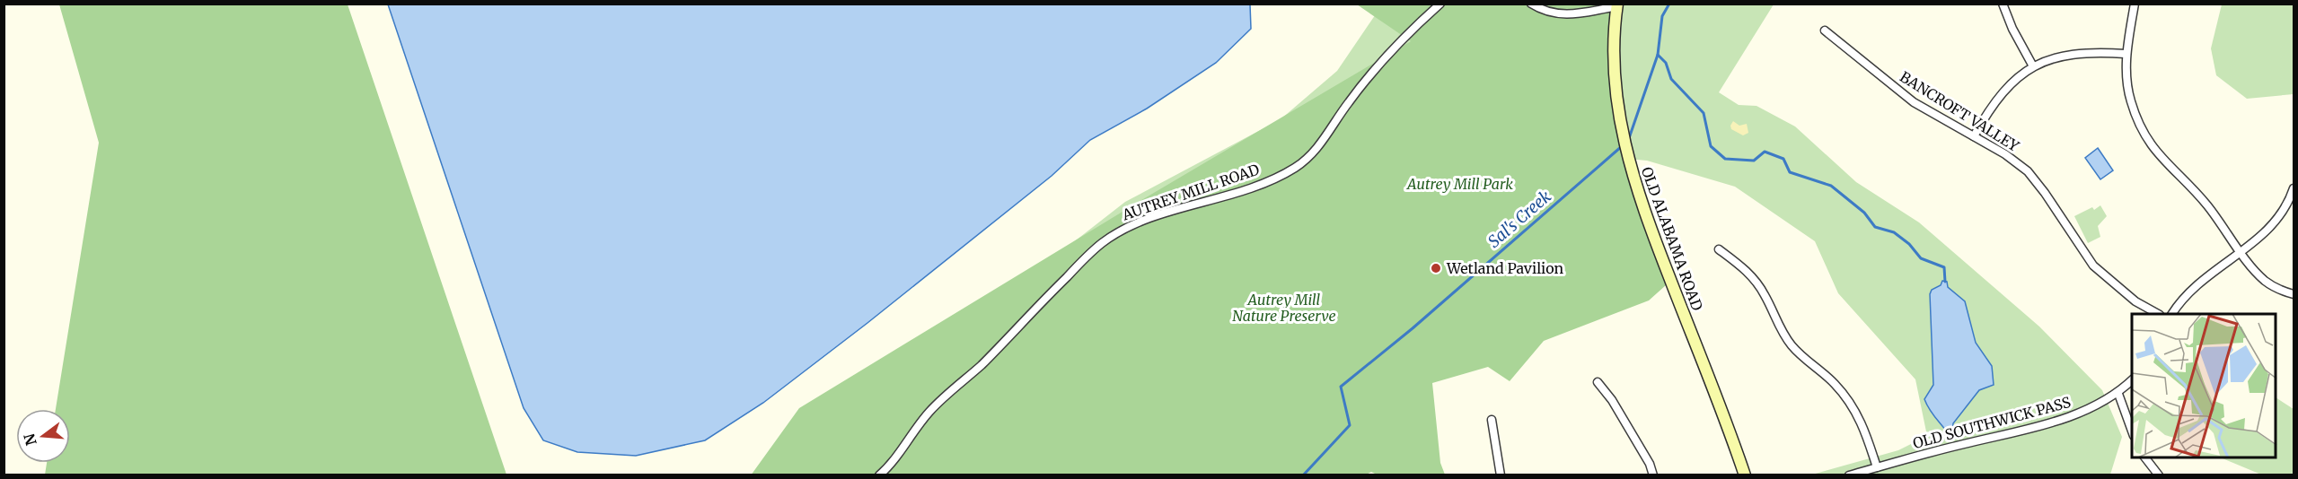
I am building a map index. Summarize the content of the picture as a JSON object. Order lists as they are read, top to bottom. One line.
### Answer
{"streets":{"main road":["OLD ALABAMA ROAD"],"street":["BANCROFT VALLEY","AUTREY MILL ROAD","OLD SOUTHWICK PASS"]},"water":["Sal's Creek"],"parks":["Autrey Mill Park","Autrey Mill Nature Preserve"],"places":["Wetland Pavilion"],"north":"left"}
